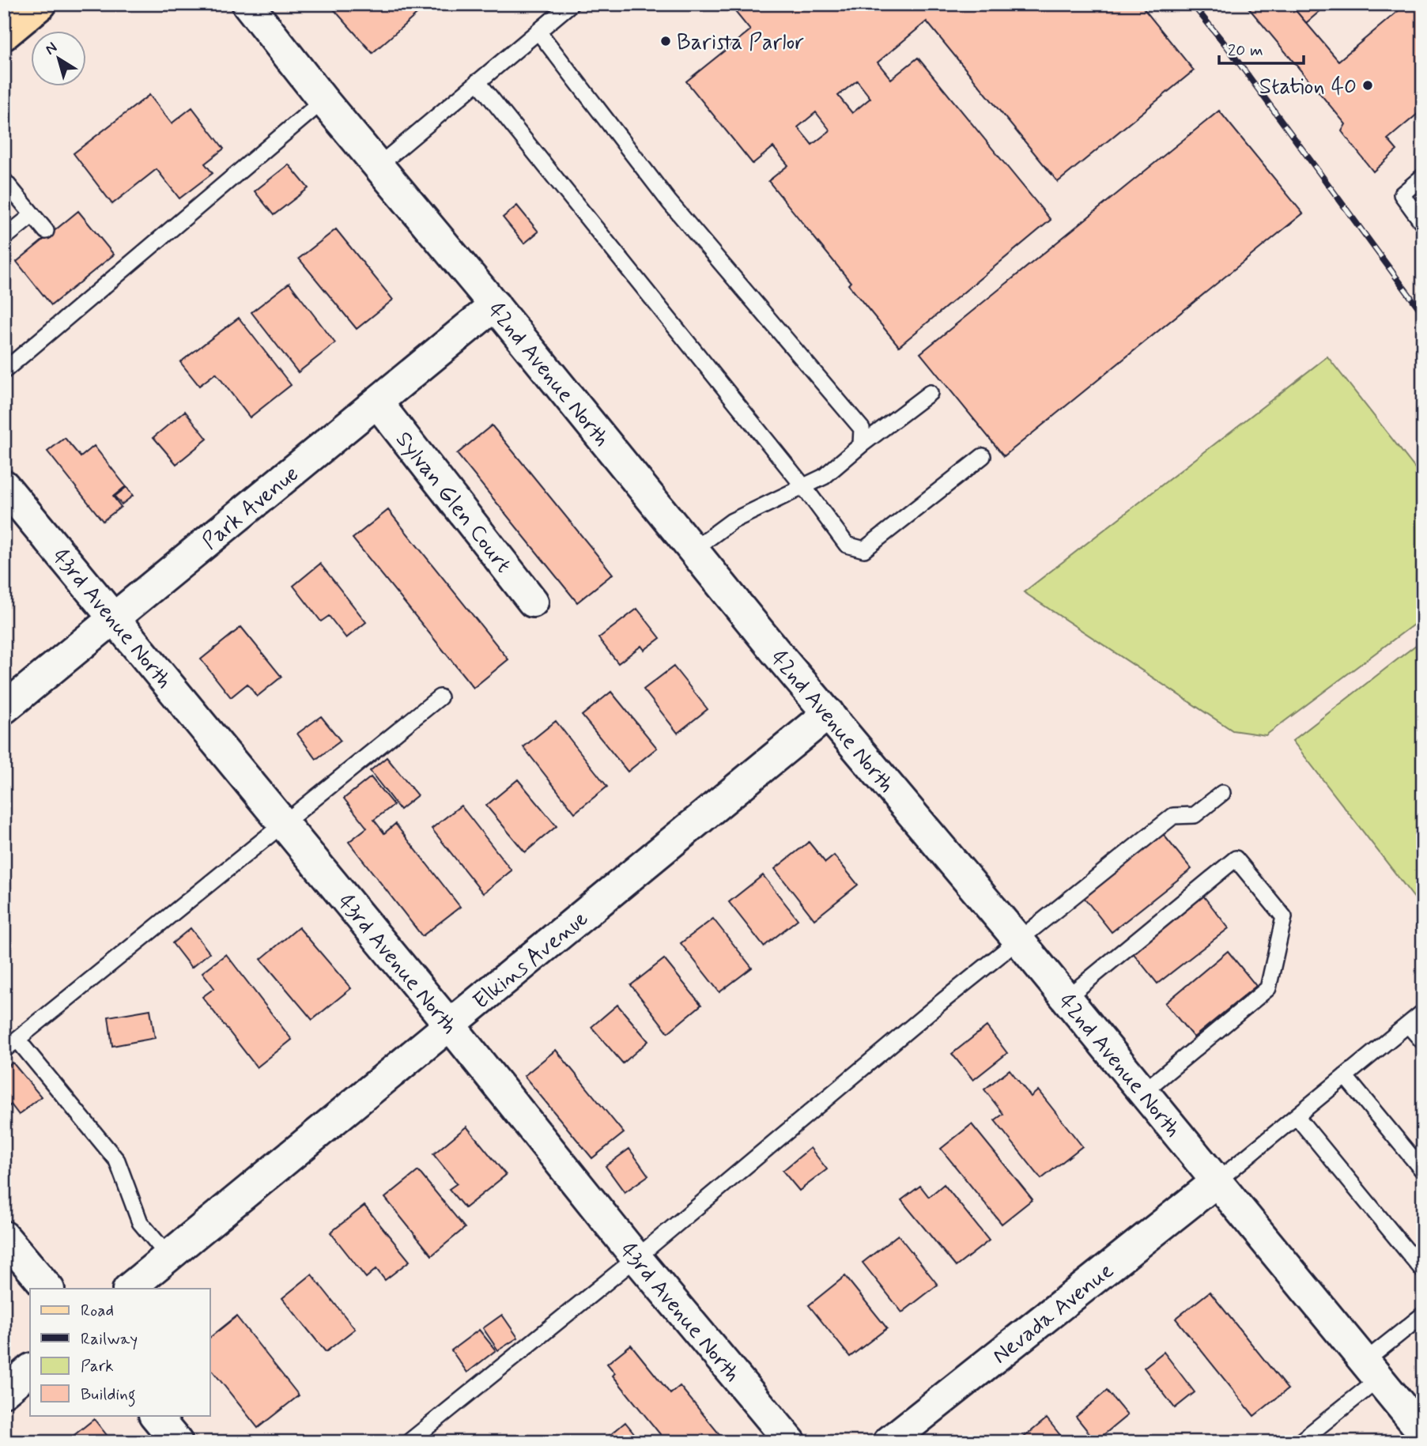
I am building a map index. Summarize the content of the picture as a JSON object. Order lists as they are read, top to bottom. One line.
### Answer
{"streets":{"street":["42nd Avenue North","Sylvan Glen Court","Park Avenue","43rd Avenue North","Elkins Avenue","Nevada Avenue"]},"crossings":[["42nd Avenue North","Park Avenue"],["42nd Avenue North","Elkins Avenue"],["42nd Avenue North","Nevada Avenue"],["Sylvan Glen Court","Park Avenue"],["Park Avenue","43rd Avenue North"],["43rd Avenue North","Elkins Avenue"]],"places":["Barista Parlor","Station 40"],"legend":["Road","Railway","Park","Building"],"scale_bar":"20 m","north":"top left"}
